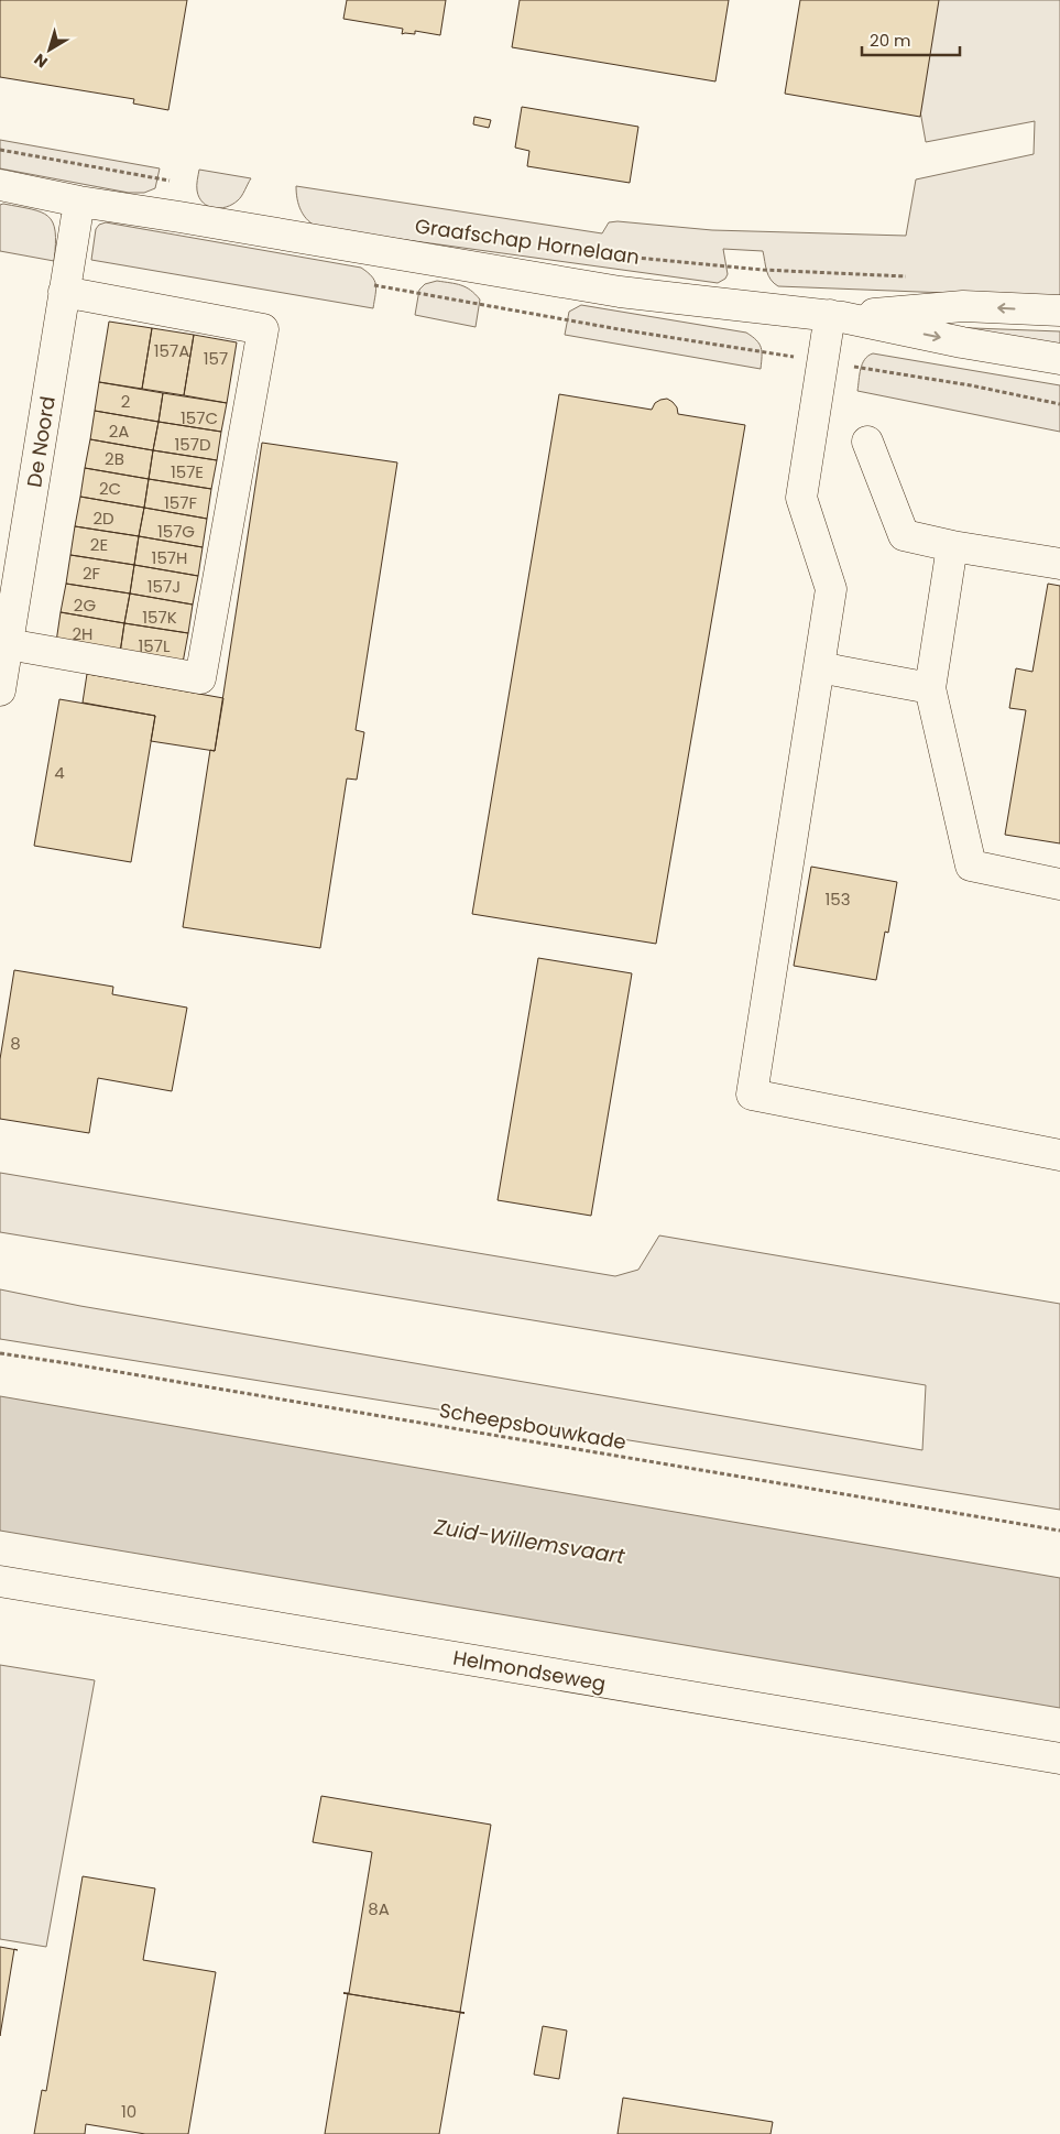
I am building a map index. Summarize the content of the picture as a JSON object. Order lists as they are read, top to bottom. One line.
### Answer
{"streets":{"street":["Graafschap Hornelaan","De Noord","Helmondseweg"],"path":["Scheepsbouwkade"]},"crossings":[["Graafschap Hornelaan","De Noord"]],"water":["Zuid-Willemsvaart"],"house_numbers":["157A","157","2","157C","2A","157D","2B","157E","2C","157F","2D","157G","2E","157H","2F","157J","2G","157K","2H","157L","4","153","8","8A","10"],"scale_bar":"20 m","north":"bottom left"}
